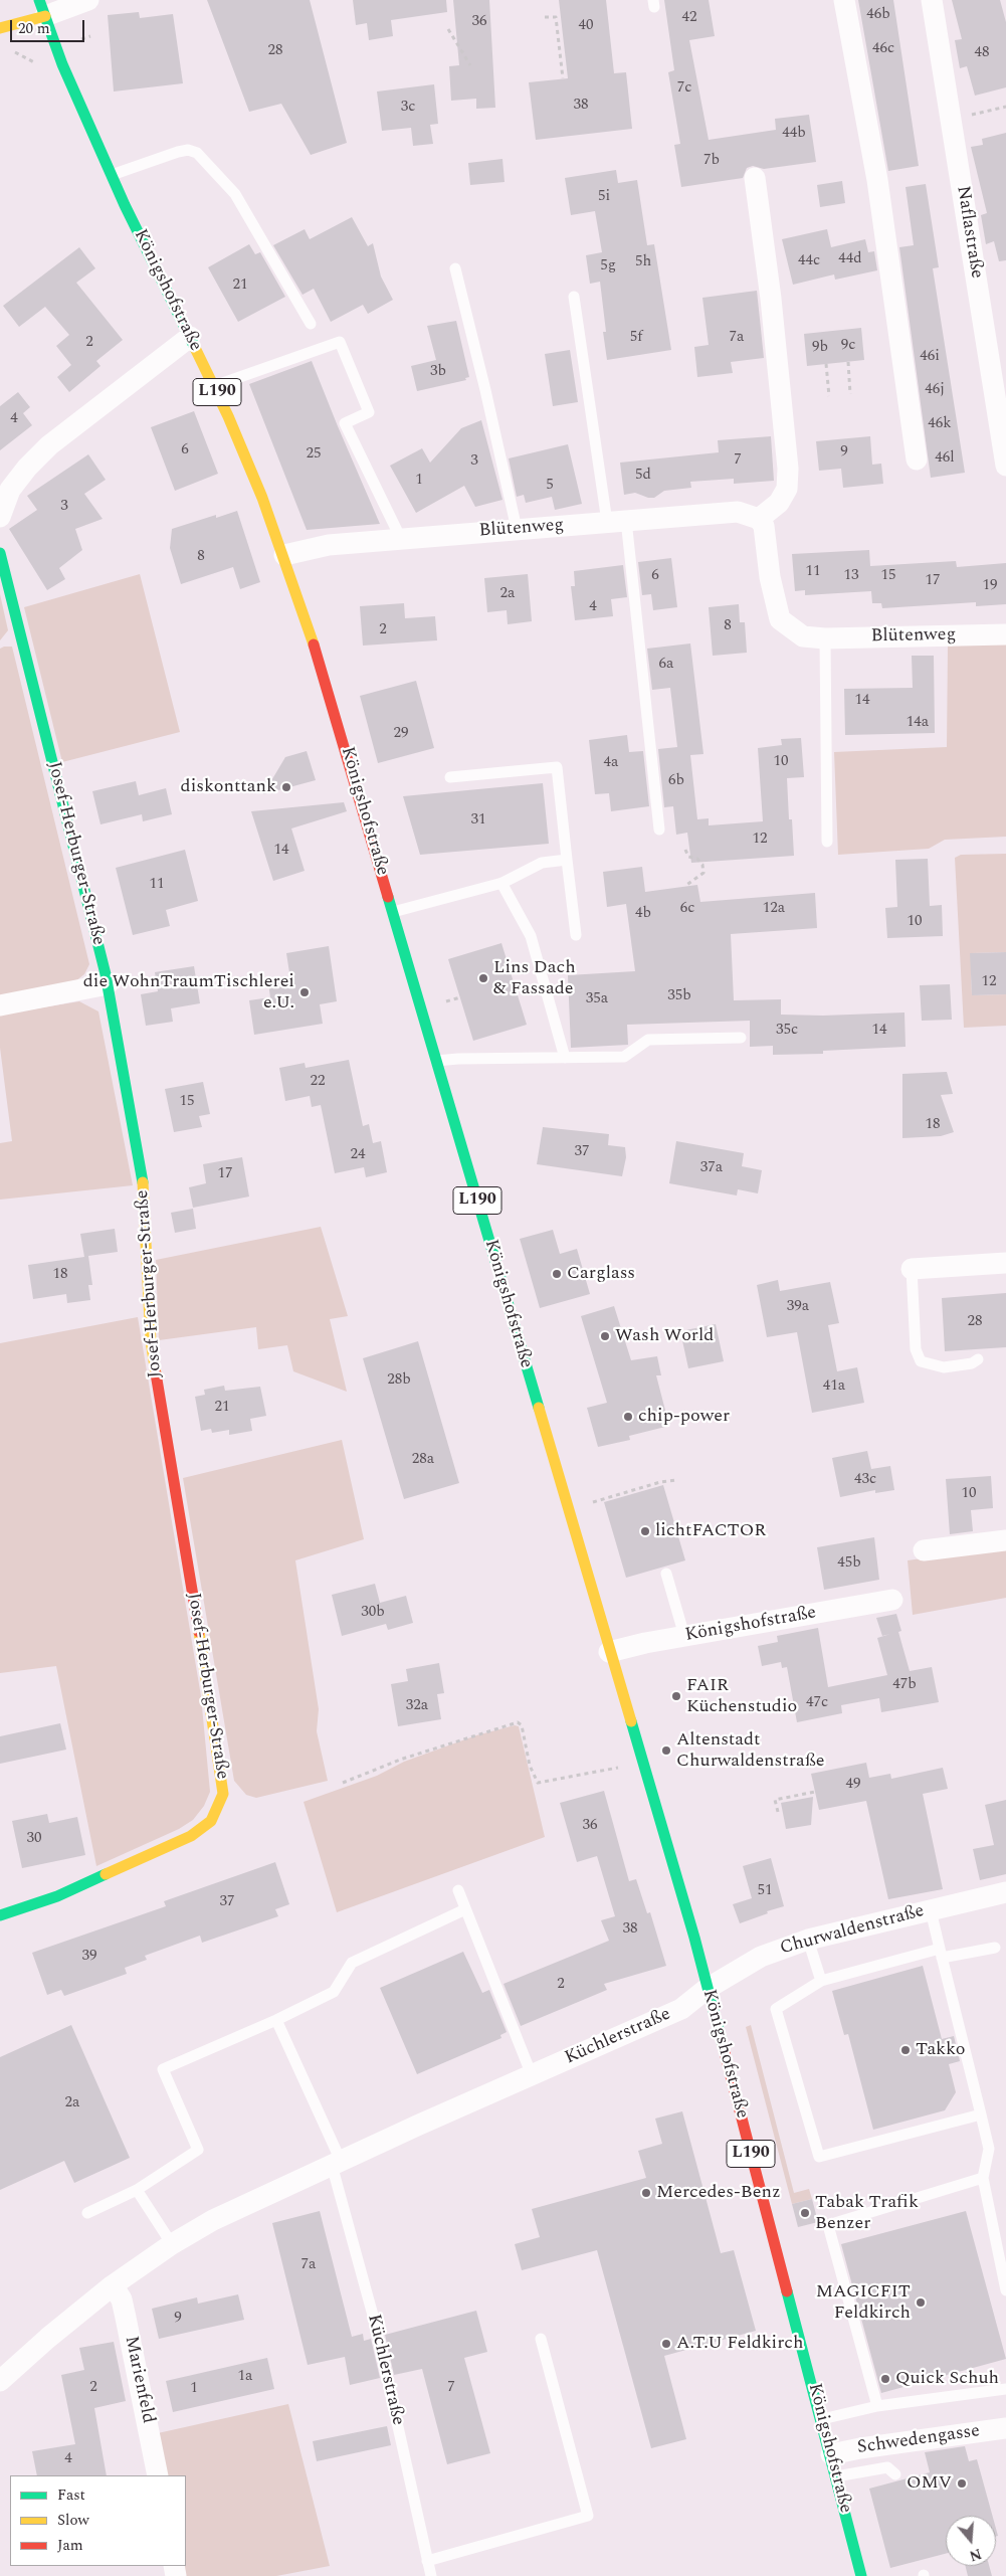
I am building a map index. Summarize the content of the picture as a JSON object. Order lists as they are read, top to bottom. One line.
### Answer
{"streets":{"main road":["Königshofstraße","L190","Josef-Herburger-Straße"],"street":["Naflastraße","Blütenweg","Churwaldenstraße","Küchlerstraße","Marienfeld","Schwedengasse"]},"crossings":[["Königshofstraße","Blütenweg"],["Königshofstraße","Churwaldenstraße"],["Königshofstraße","Küchlerstraße"],["Königshofstraße","Schwedengasse"],["Churwaldenstraße","Küchlerstraße"],["Küchlerstraße","Marienfeld"]],"places":["diskonttank","Lins Dach & Fassade","die WohnTraumTischlerei e.U.","Carglass","Wash World","chip-power","lichtFACTOR","FAIR Küchenstudio","Altenstadt Churwaldenstraße","Takko","Mercedes-Benz","Tabak Trafik Benzer","MAGICFIT Feldkirch","A.T.U Feldkirch","Quick Schuh","OMV"],"house_numbers":["46b","42","36","40","46c","28","48","7c","38","3c","44b","7b","5i","44d","44c","5h","5g","21","5f","7a","2","9c","9b","46i","3b","46j","4","46k","6","9","25","46l","7","3","5d","1","5","3","8","11","6","13","15","17","19","2a","4","8","2","6a","14","14a","29","10","4a","6b","31","12","14","11","6c","12a","4b","10","12","35b","35a","35c","14","22","15","18","37","24","37a","17","18","39a","28","28b","41a","21","28a","43c","10","45b","30b","47b","47c","32a","49","36","30","51","37","38","39","2","2a","7a","9","1a","2","7","1","4"],"legend":["Fast","Slow","Jam"],"scale_bar":"20 m","north":"bottom"}
